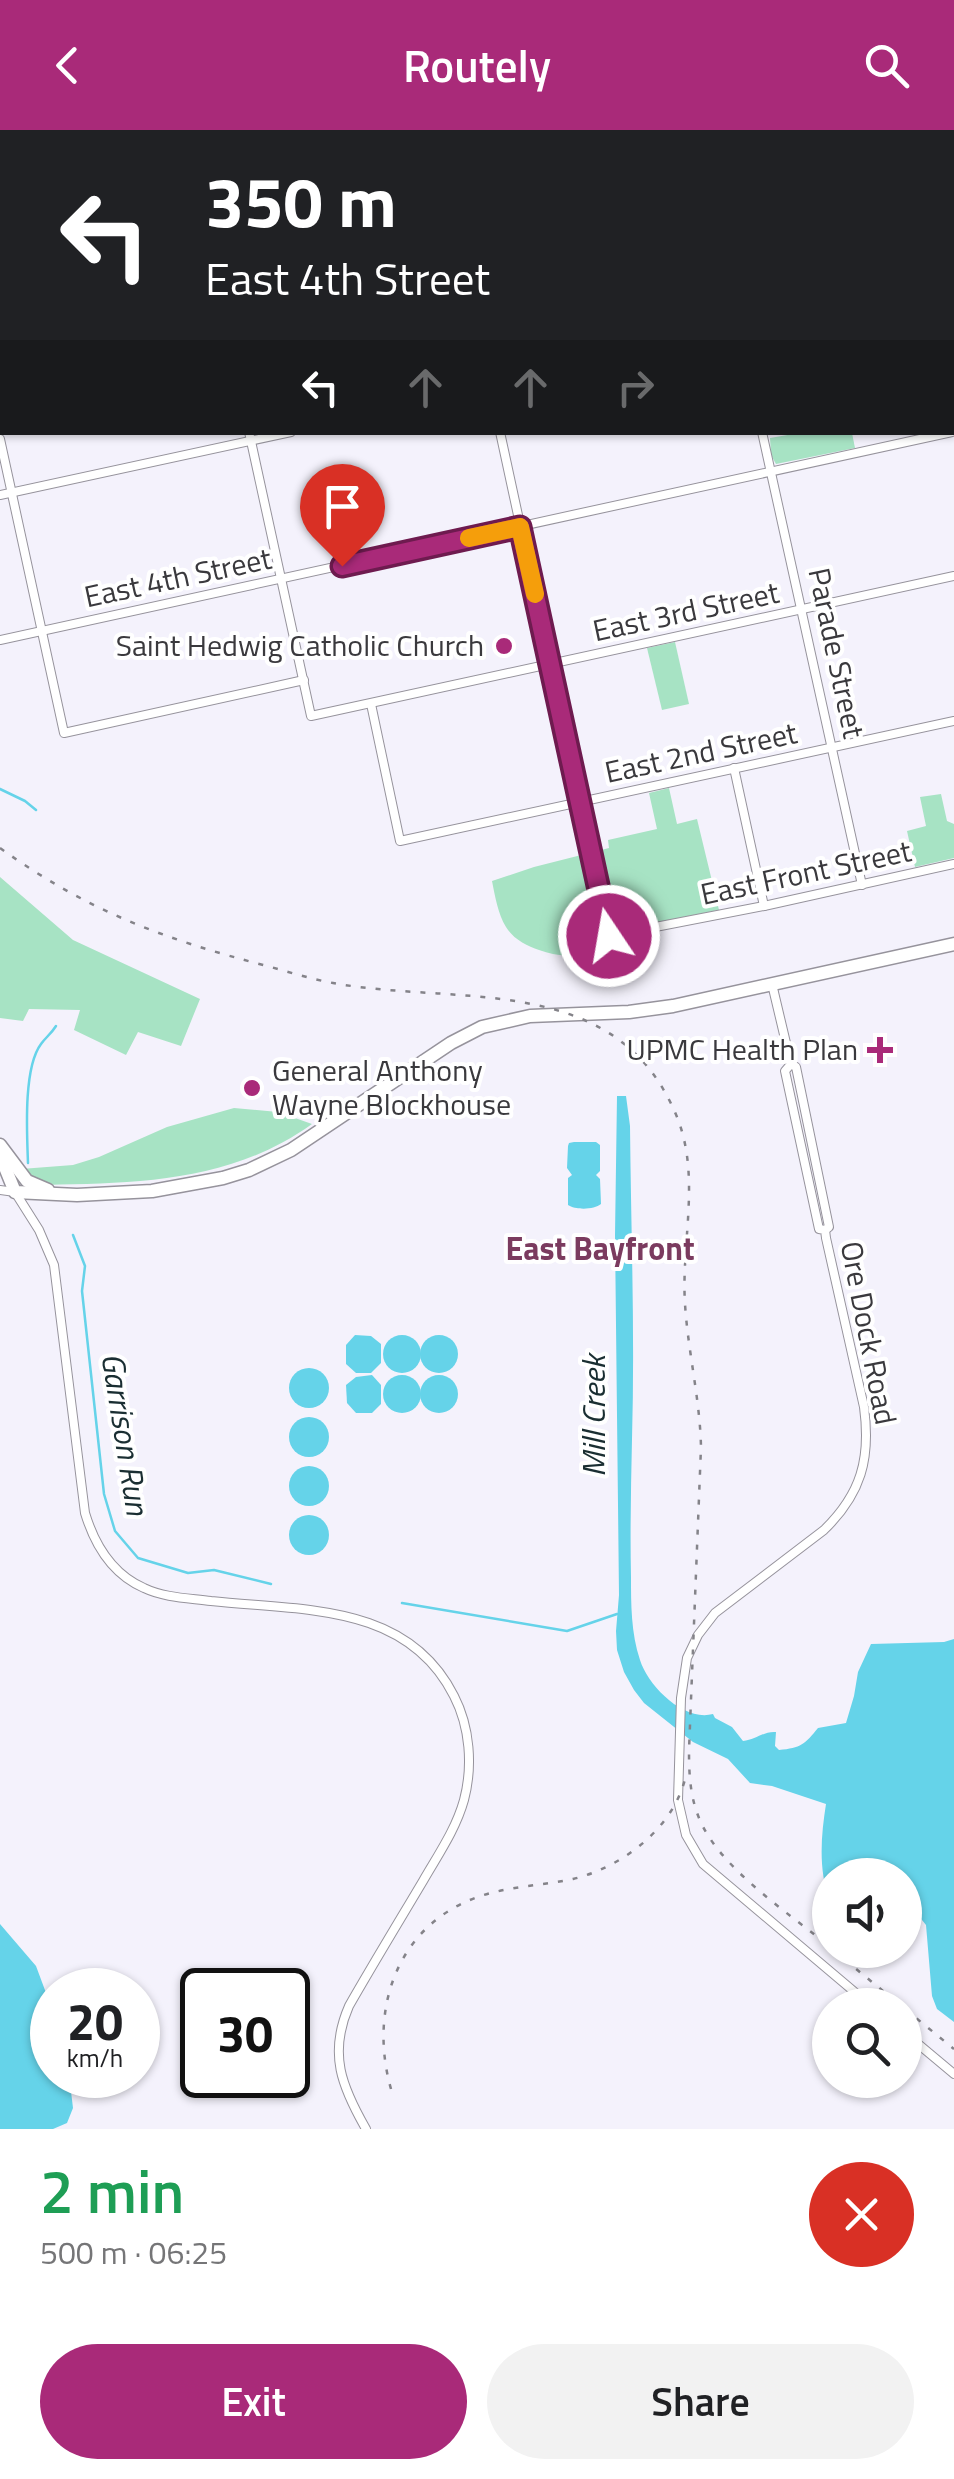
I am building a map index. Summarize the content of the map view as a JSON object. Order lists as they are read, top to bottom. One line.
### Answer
{"streets":{"street":["East 4th Street","East 3rd Street","Parade Street","East 2nd Street","East Front Street","Ore Dock Road"]},"crossings":[["East 4th Street","Parade Street"],["East 3rd Street","Parade Street"],["East 3rd Street","East 2nd Street"],["Parade Street","East 2nd Street"],["Parade Street","East Front Street"],["East 2nd Street","East Front Street"]],"districts":["East Bayfront"],"water":["Mill Creek","Garrison Run"],"places":{"other":["Saint Hedwig Catholic Church","General Anthony Wayne Blockhouse"],"health":["UPMC Health Plan"]},"page":{"header":"Routely","turn":["350 m","East 4th Street"],"speed":"20 km/h","limit":"30","heading":["2 min","500 m · 06:25"],"buttons":["Exit","Share"]}}
